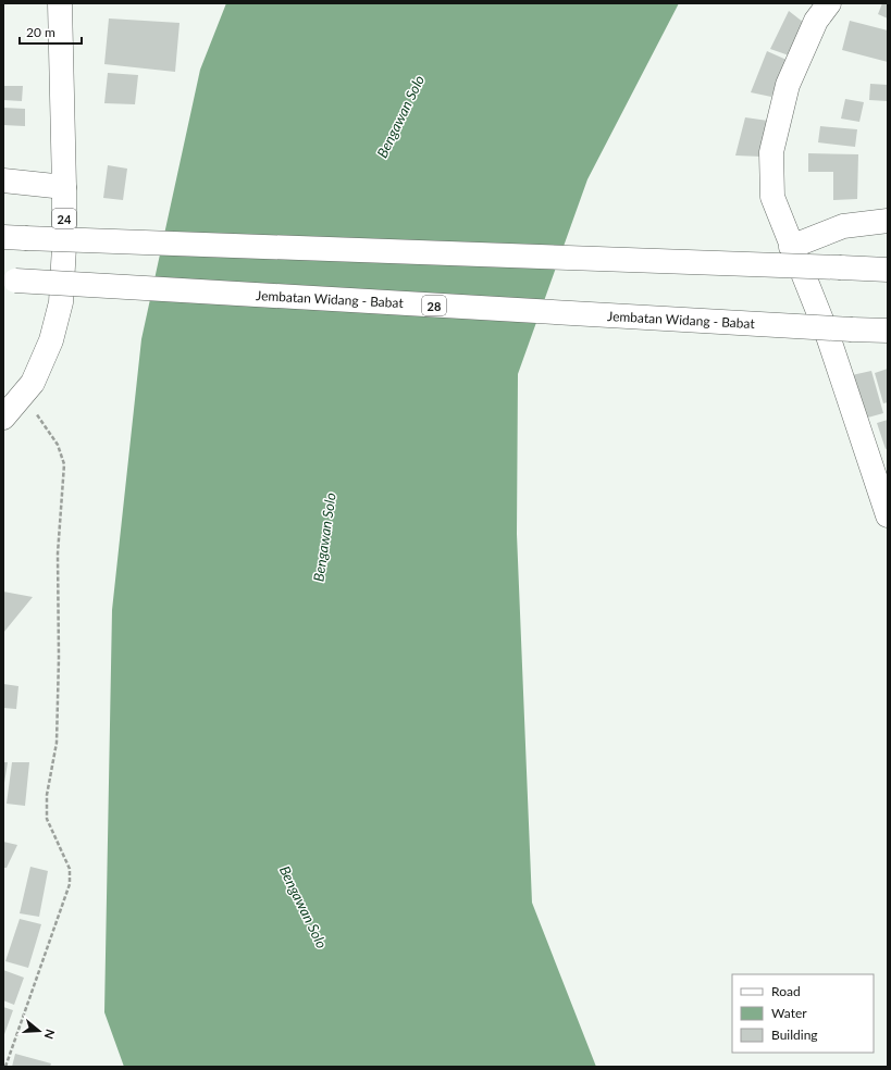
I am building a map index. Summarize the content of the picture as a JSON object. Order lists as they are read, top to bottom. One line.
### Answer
{"streets":{"main road":["24","Jembatan Widang - Babat","28"]},"water":["Bengawan Solo"],"legend":["Road","Water","Building"],"scale_bar":"20 m","north":"right"}
